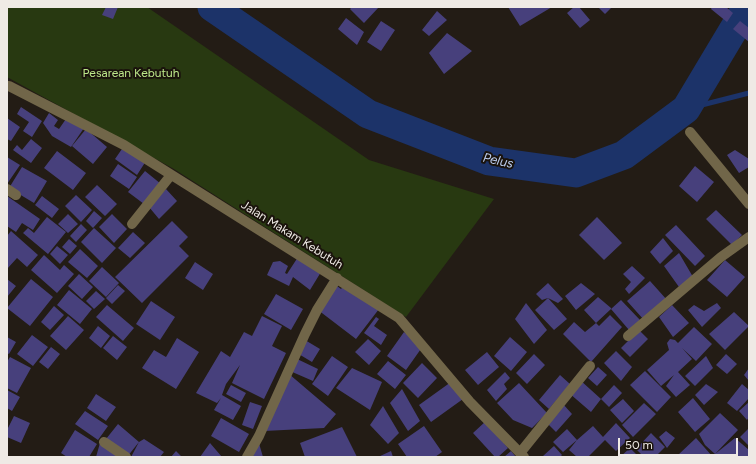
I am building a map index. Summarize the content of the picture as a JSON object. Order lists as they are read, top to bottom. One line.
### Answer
{"streets":{"street":["Jalan Makam Kebutuh"]},"water":["Pelus"],"parks":["Pesarean Kebutuh"],"scale_bar":"50 m"}
